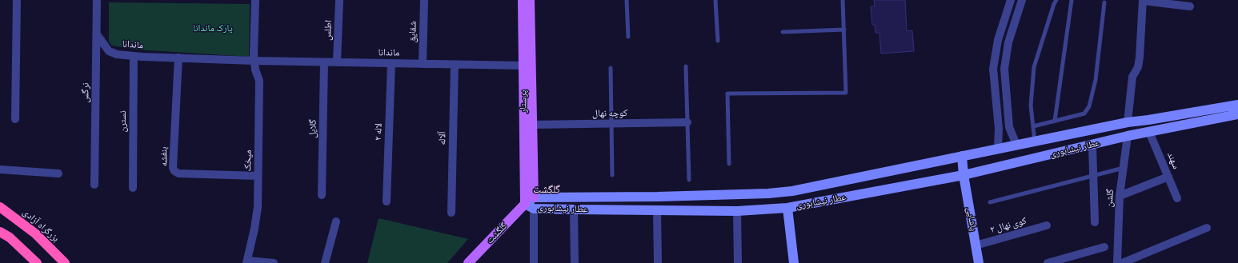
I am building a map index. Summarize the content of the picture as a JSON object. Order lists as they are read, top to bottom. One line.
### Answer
{"streets":{"highway":["بزرگراه آزادی"],"main road":["پرستار","عطار نیشابوری","پاشایی","گلگشت"],"street":["اطلس","شقایق","ماندانا","نرگس","کوچه نهال","نسترن","گلایل","لاله ۲","آلاله","بنفشه","میخک","سهند","گلشن","کوی نهال ۲"]},"crossings":[["اطلس","ماندانا"],["شقایق","ماندانا"],["ماندانا","نرگس"],["ماندانا","پرستار"],["ماندانا","نسترن"],["ماندانا","گلایل"],["ماندانا","لاله ۲"],["ماندانا","آلاله"],["ماندانا","بنفشه"],["ماندانا","میخک"],["پرستار","کوچه نهال"],["پرستار","عطار نیشابوری"],["پرستار","گلگشت"],["عطار نیشابوری","سهند"],["عطار نیشابوری","گلشن"],["عطار نیشابوری","پاشایی"],["عطار نیشابوری","گلگشت"],["بنفشه","میخک"],["پاشایی","کوی نهال ۲"]],"districts":["گلگشت"],"parks":["پارک ماندانا"]}
